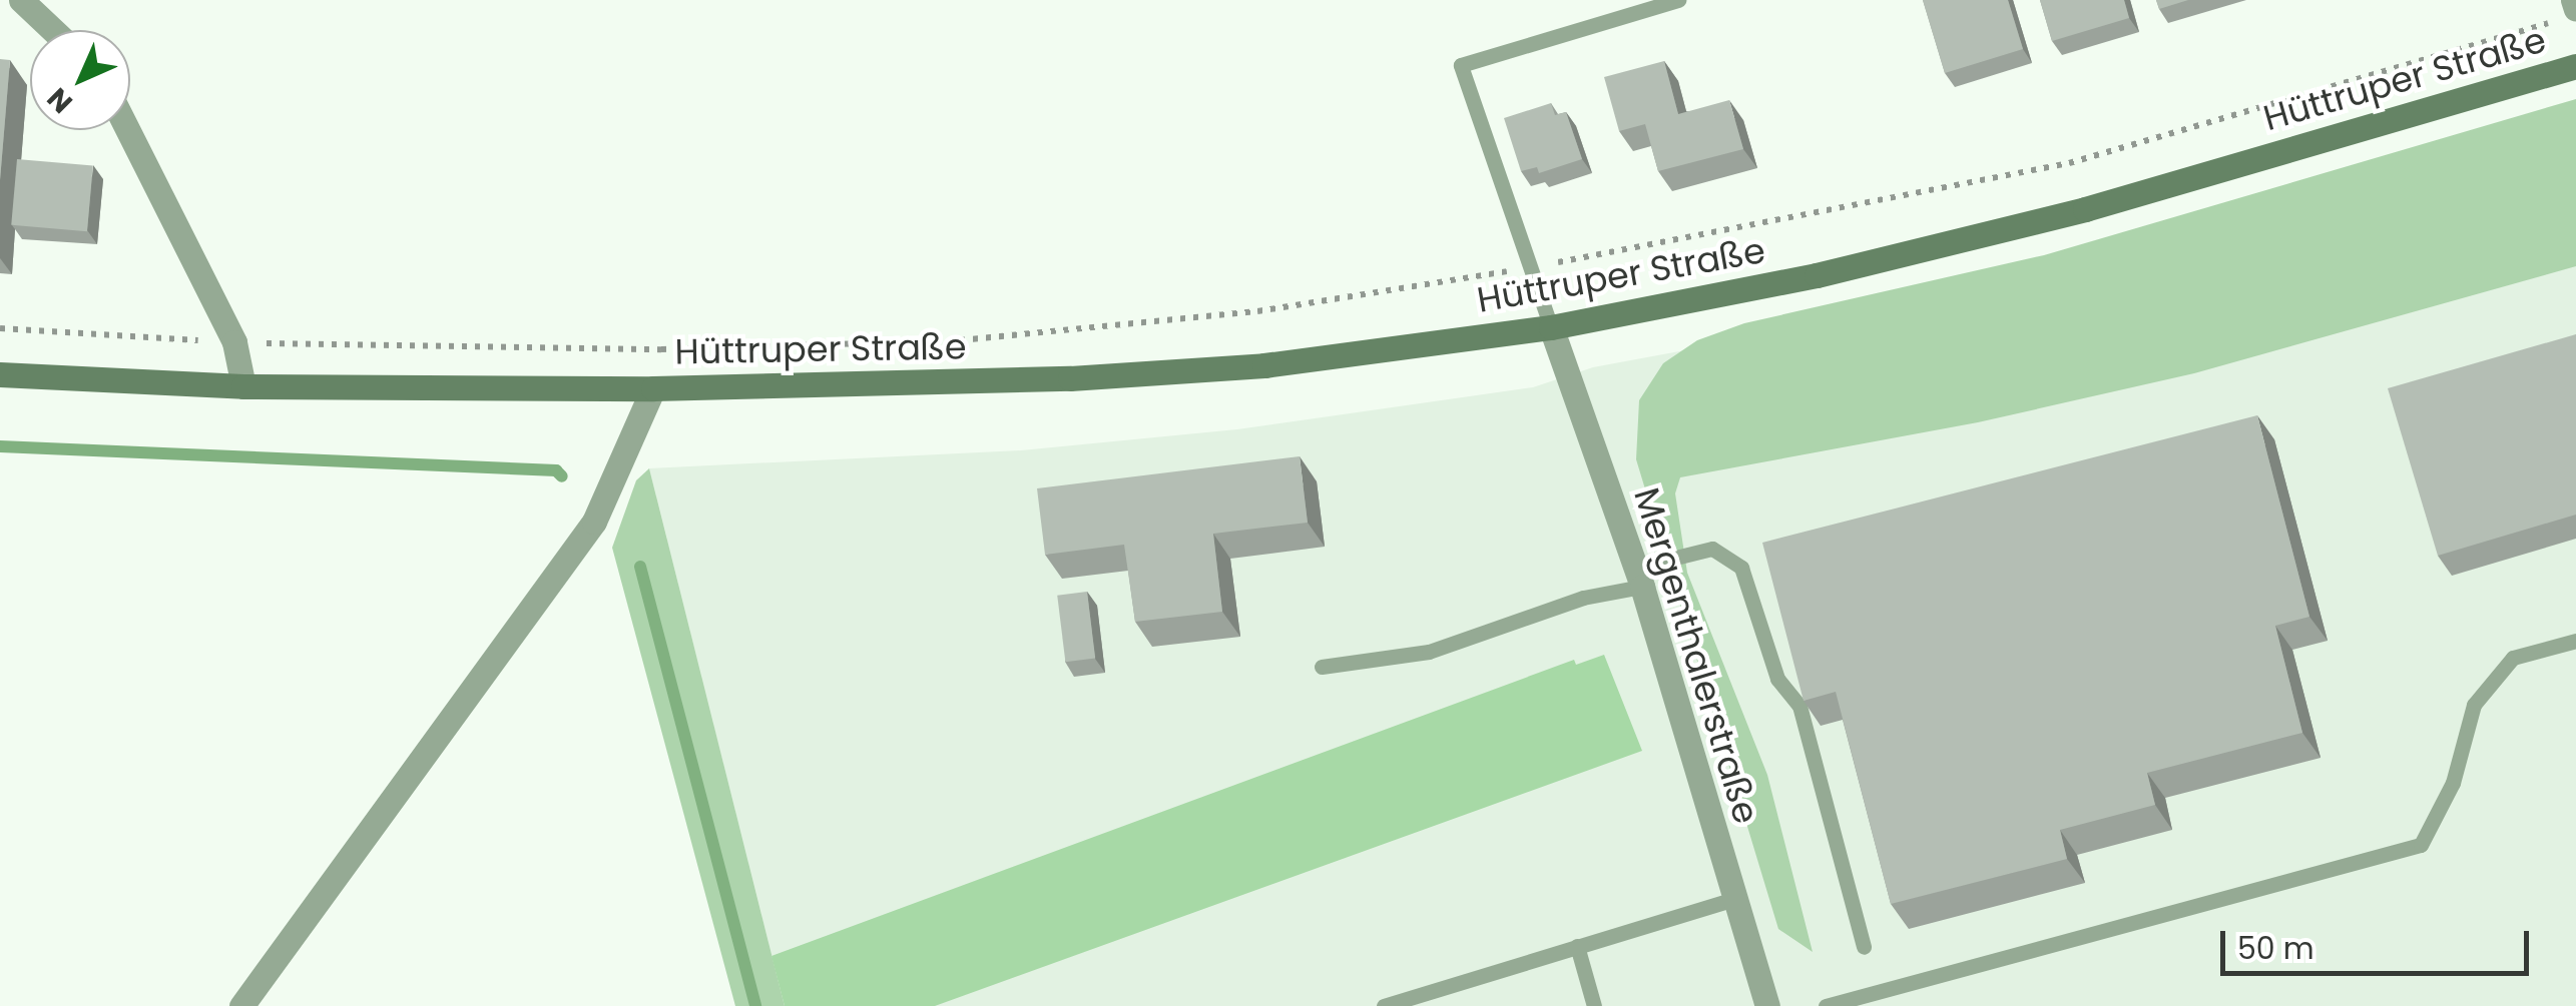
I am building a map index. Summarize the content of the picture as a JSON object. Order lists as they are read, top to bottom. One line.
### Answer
{"streets":{"main road":["Hüttruper Straße"],"street":["Mergenthalerstraße"]},"crossings":[["Hüttruper Straße","Mergenthalerstraße"]],"scale_bar":"50 m","north":"bottom left"}
